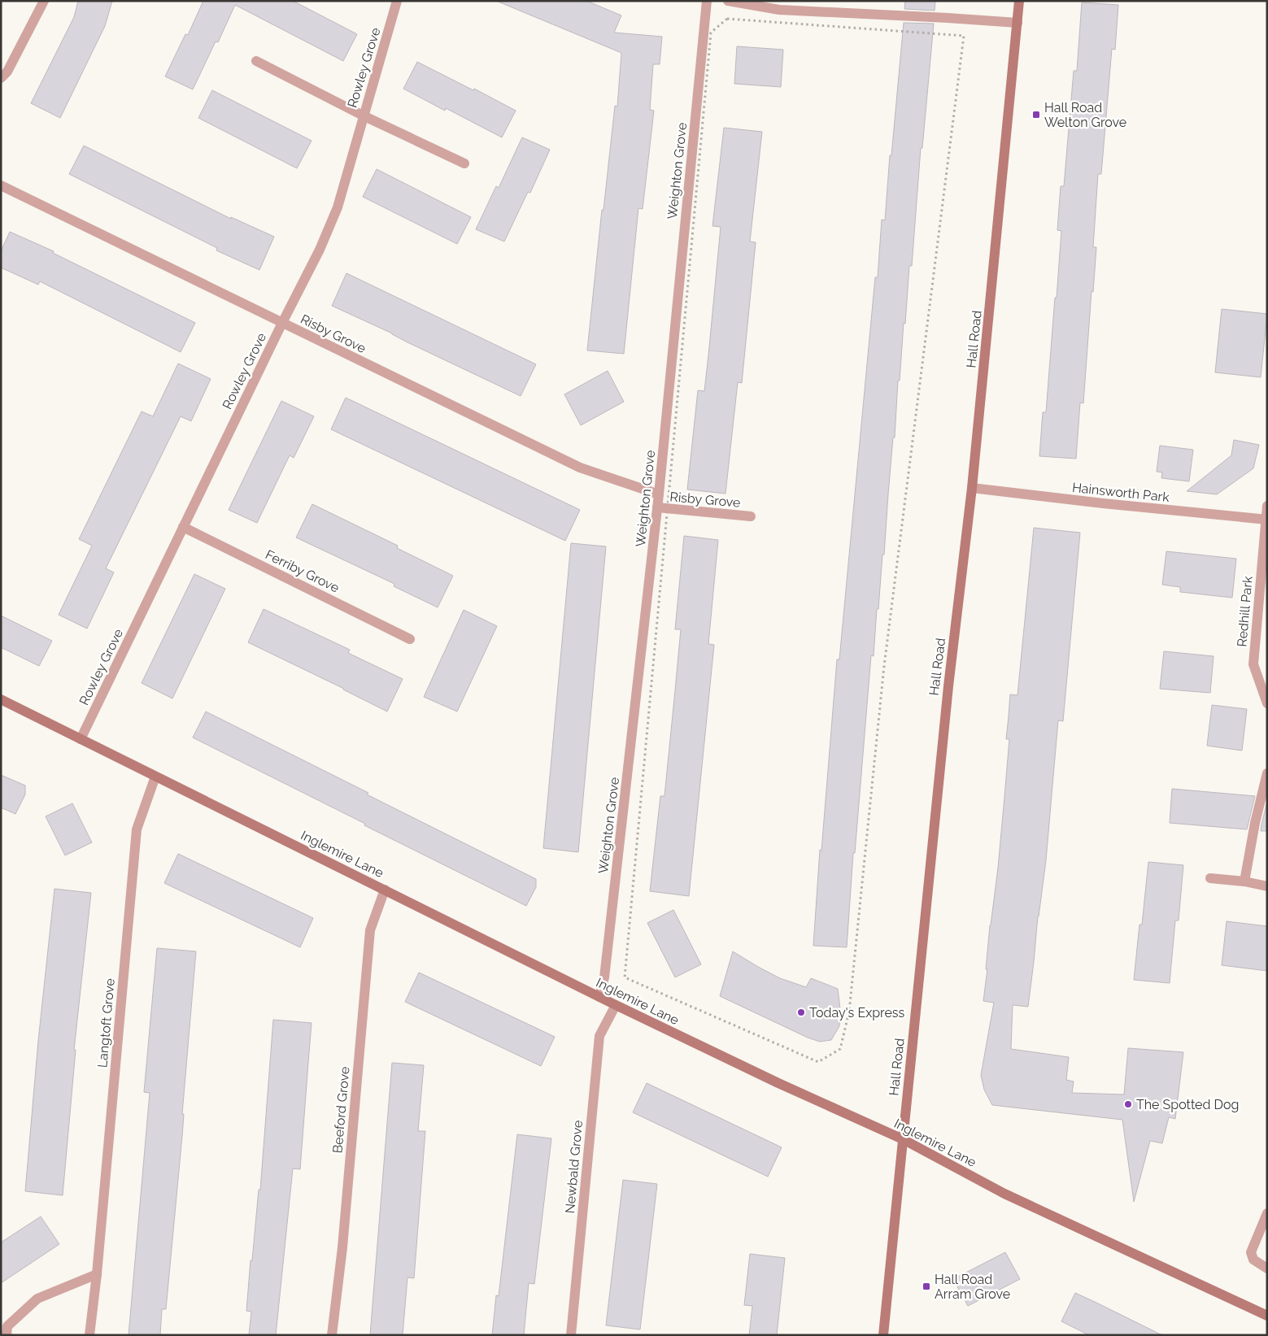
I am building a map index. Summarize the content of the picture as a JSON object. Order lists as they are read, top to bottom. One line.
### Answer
{"streets":{"street":["Rowley Grove","Weighton Grove","Risby Grove","Hall Road","Hainsworth Park","Ferriby Grove","Redhill Park","Inglemire Lane","Langtoft Grove","Beeford Grove","Newbald Grove"]},"crossings":[["Rowley Grove","Risby Grove"],["Rowley Grove","Ferriby Grove"],["Rowley Grove","Inglemire Lane"],["Weighton Grove","Risby Grove"],["Weighton Grove","Inglemire Lane"],["Hall Road","Hainsworth Park"],["Hall Road","Inglemire Lane"],["Hainsworth Park","Redhill Park"],["Inglemire Lane","Langtoft Grove"],["Inglemire Lane","Beeford Grove"],["Inglemire Lane","Newbald Grove"]],"places":{"transit":["Hall Road Welton Grove","Hall Road Arram Grove"],"other":["Today's Express","The Spotted Dog"]}}
